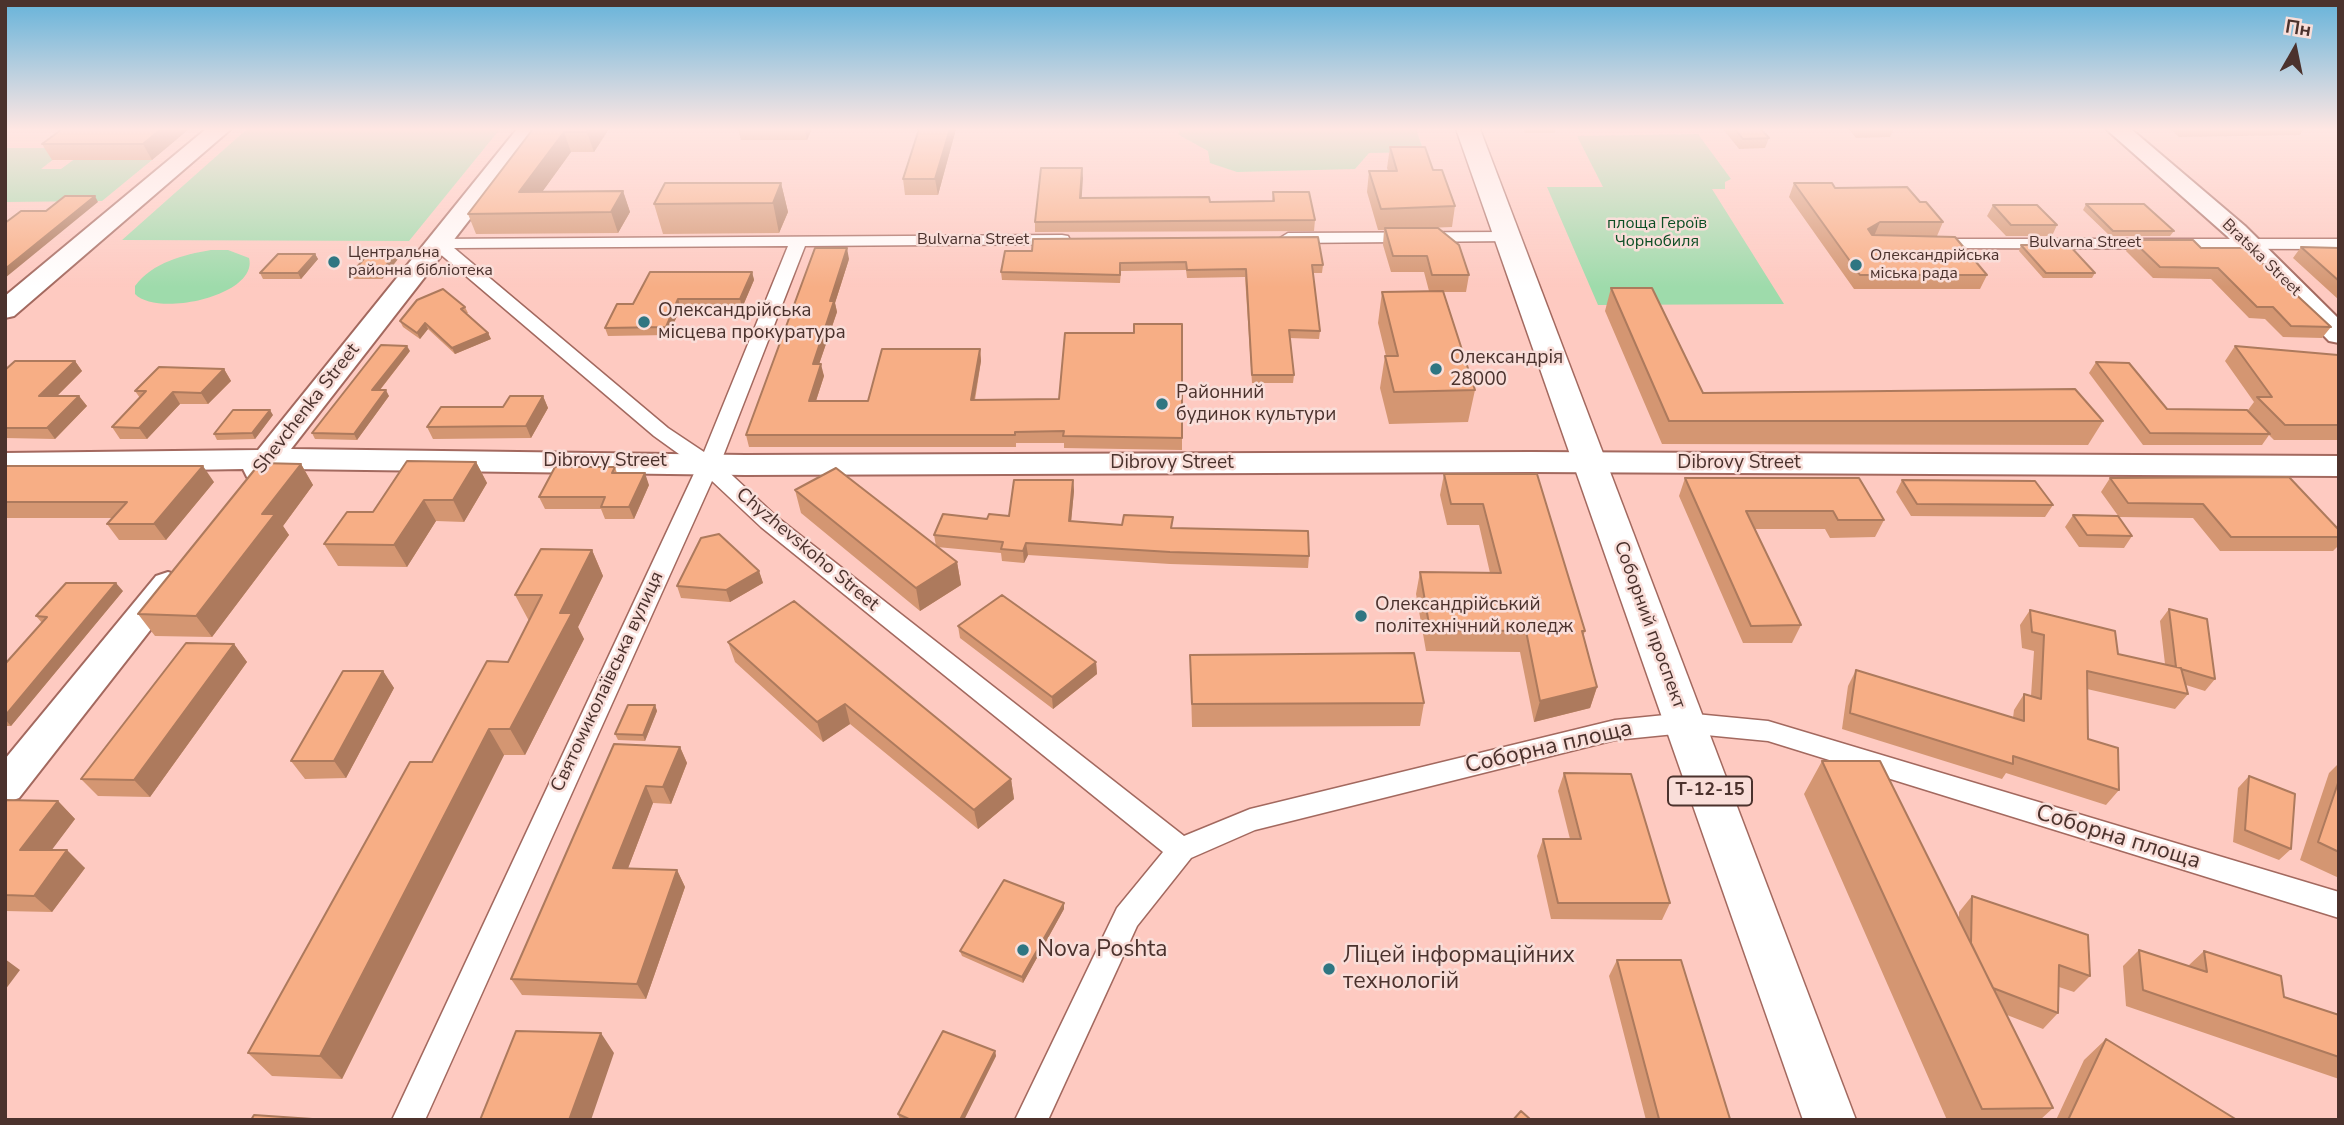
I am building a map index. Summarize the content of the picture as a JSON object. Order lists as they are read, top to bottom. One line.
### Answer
{"streets":{"main road":["Соборний проспект","Т-12-15"],"street":["Bulvarna Street","Bratska Street","Shevchenka Street","Dibrovy Street","Chyzhevskoho Street","Святомиколаївська вулиця","Соборна площа"]},"crossings":[["Bulvarna Street","Bratska Street"],["Bulvarna Street","Shevchenka Street"],["Bulvarna Street","Chyzhevskoho Street"],["Bulvarna Street","Святомиколаївська вулиця"],["Shevchenka Street","Dibrovy Street"],["Shevchenka Street","Chyzhevskoho Street"],["Dibrovy Street","Chyzhevskoho Street"],["Dibrovy Street","Соборний проспект"],["Dibrovy Street","Святомиколаївська вулиця"],["Chyzhevskoho Street","Святомиколаївська вулиця"],["Chyzhevskoho Street","Соборна площа"],["Соборний проспект","Соборна площа"]],"parks":["площа Героїв Чорнобиля"],"places":["Центральна районна бібліотека","Олександрійська міська рада","Олександрійська місцева прокуратура","Олександрія 28000","Районний будинок культури","Олександрійський політехнічний коледж","Nova Poshta","Ліцей інформаційних технологій"],"north":"top"}
